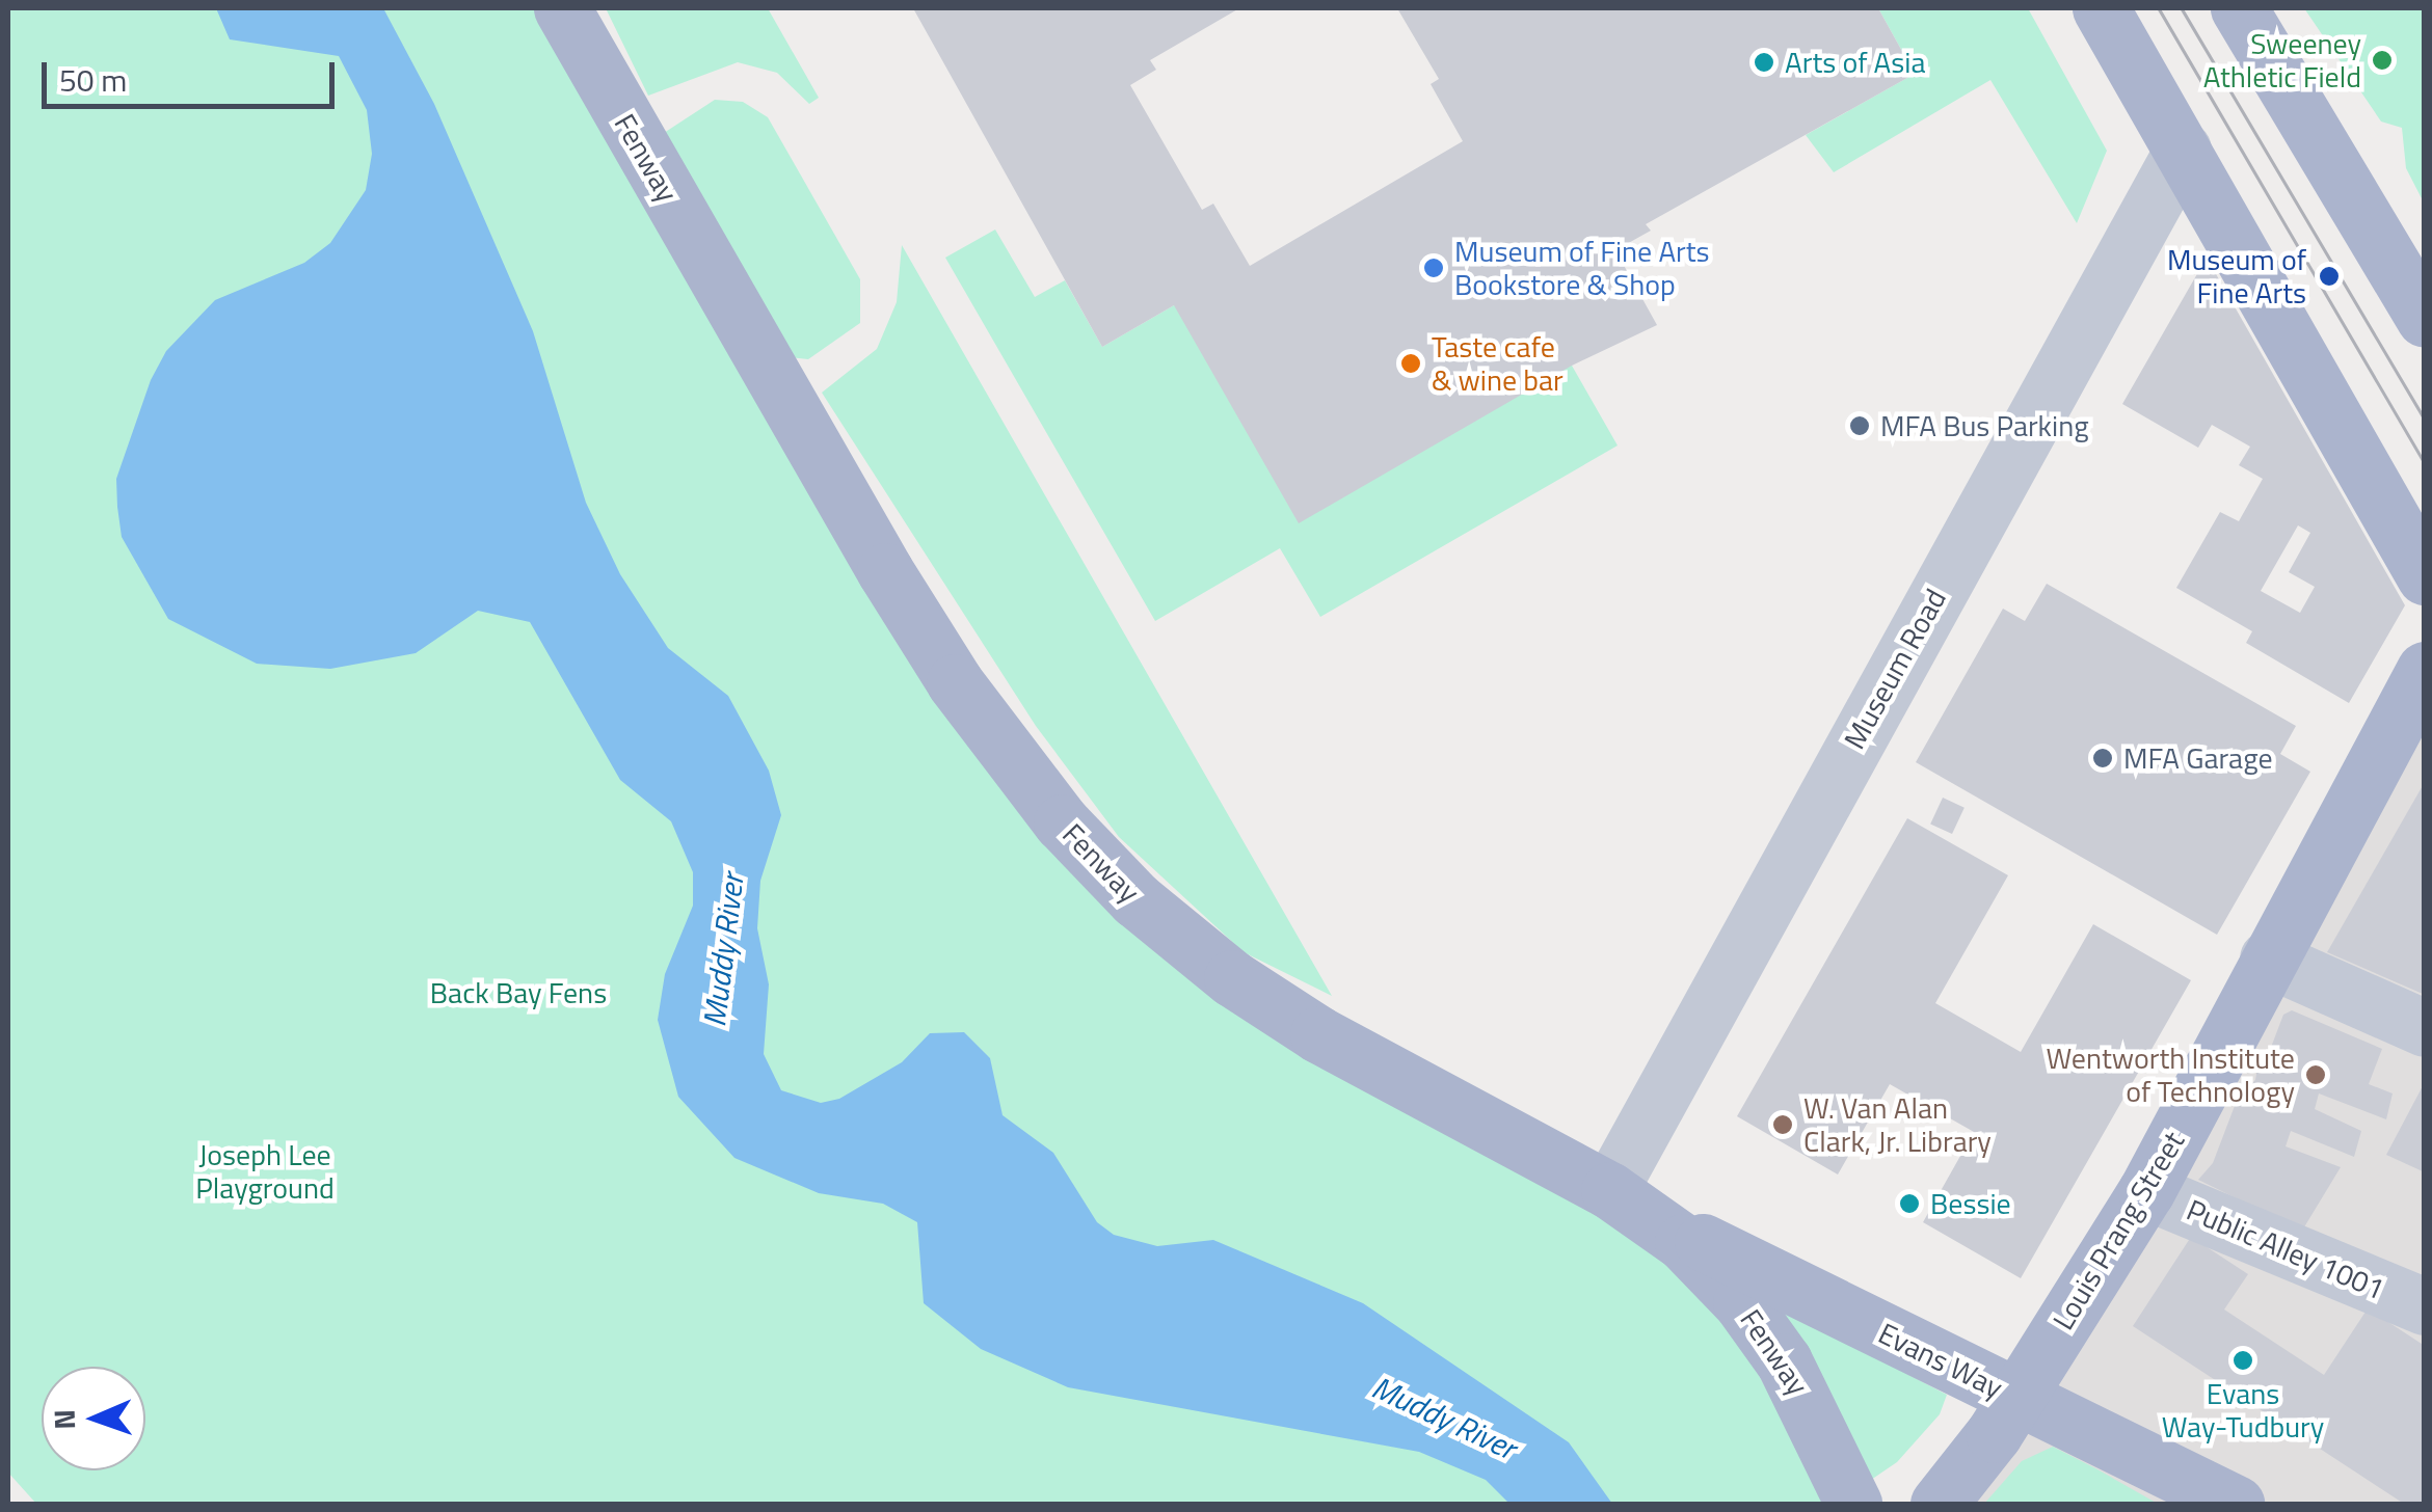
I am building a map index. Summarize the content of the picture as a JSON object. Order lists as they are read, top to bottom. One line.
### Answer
{"streets":{"main road":["Fenway","Louis Prang Street","Evans Way"],"street":["Museum Road","Public Alley 1001"]},"crossings":[["Fenway","Museum Road"],["Fenway","Evans Way"],["Museum Road","Evans Way"],["Louis Prang Street","Public Alley 1001"],["Louis Prang Street","Evans Way"]],"water":["Muddy River"],"parks":["Back Bay Fens","Joseph Lee Playground"],"places":["Sweeney Athletic Field","Arts of Asia","Museum of Fine Arts Bookstore & Shop","Museum of Fine Arts","Taste cafe & wine bar","MFA Bus Parking","MFA Garage","Wentworth Institute of Technology","W. Van Alan Clark, Jr. Library","Bessie","Evans Way-Tudbury"],"scale_bar":"50 m","north":"left"}
